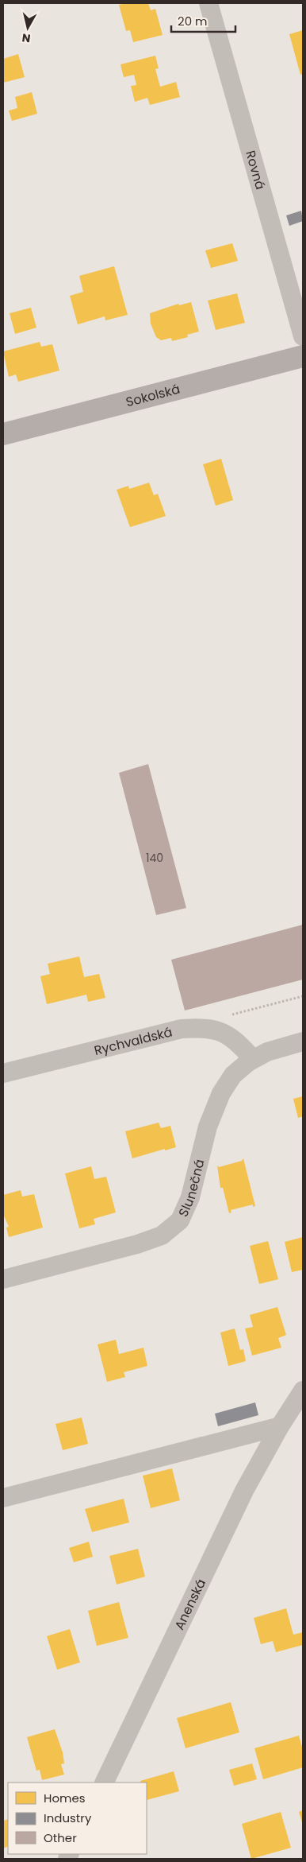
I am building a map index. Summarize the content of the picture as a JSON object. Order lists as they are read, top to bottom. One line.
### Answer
{"streets":{"main road":["Sokolská"],"street":["Rovná","Rychvaldská","Slunečná","Anenská"]},"crossings":[["Rychvaldská","Slunečná"]],"house_numbers":["140"],"legend":["Homes","Industry","Other"],"scale_bar":"20 m","north":"bottom"}
